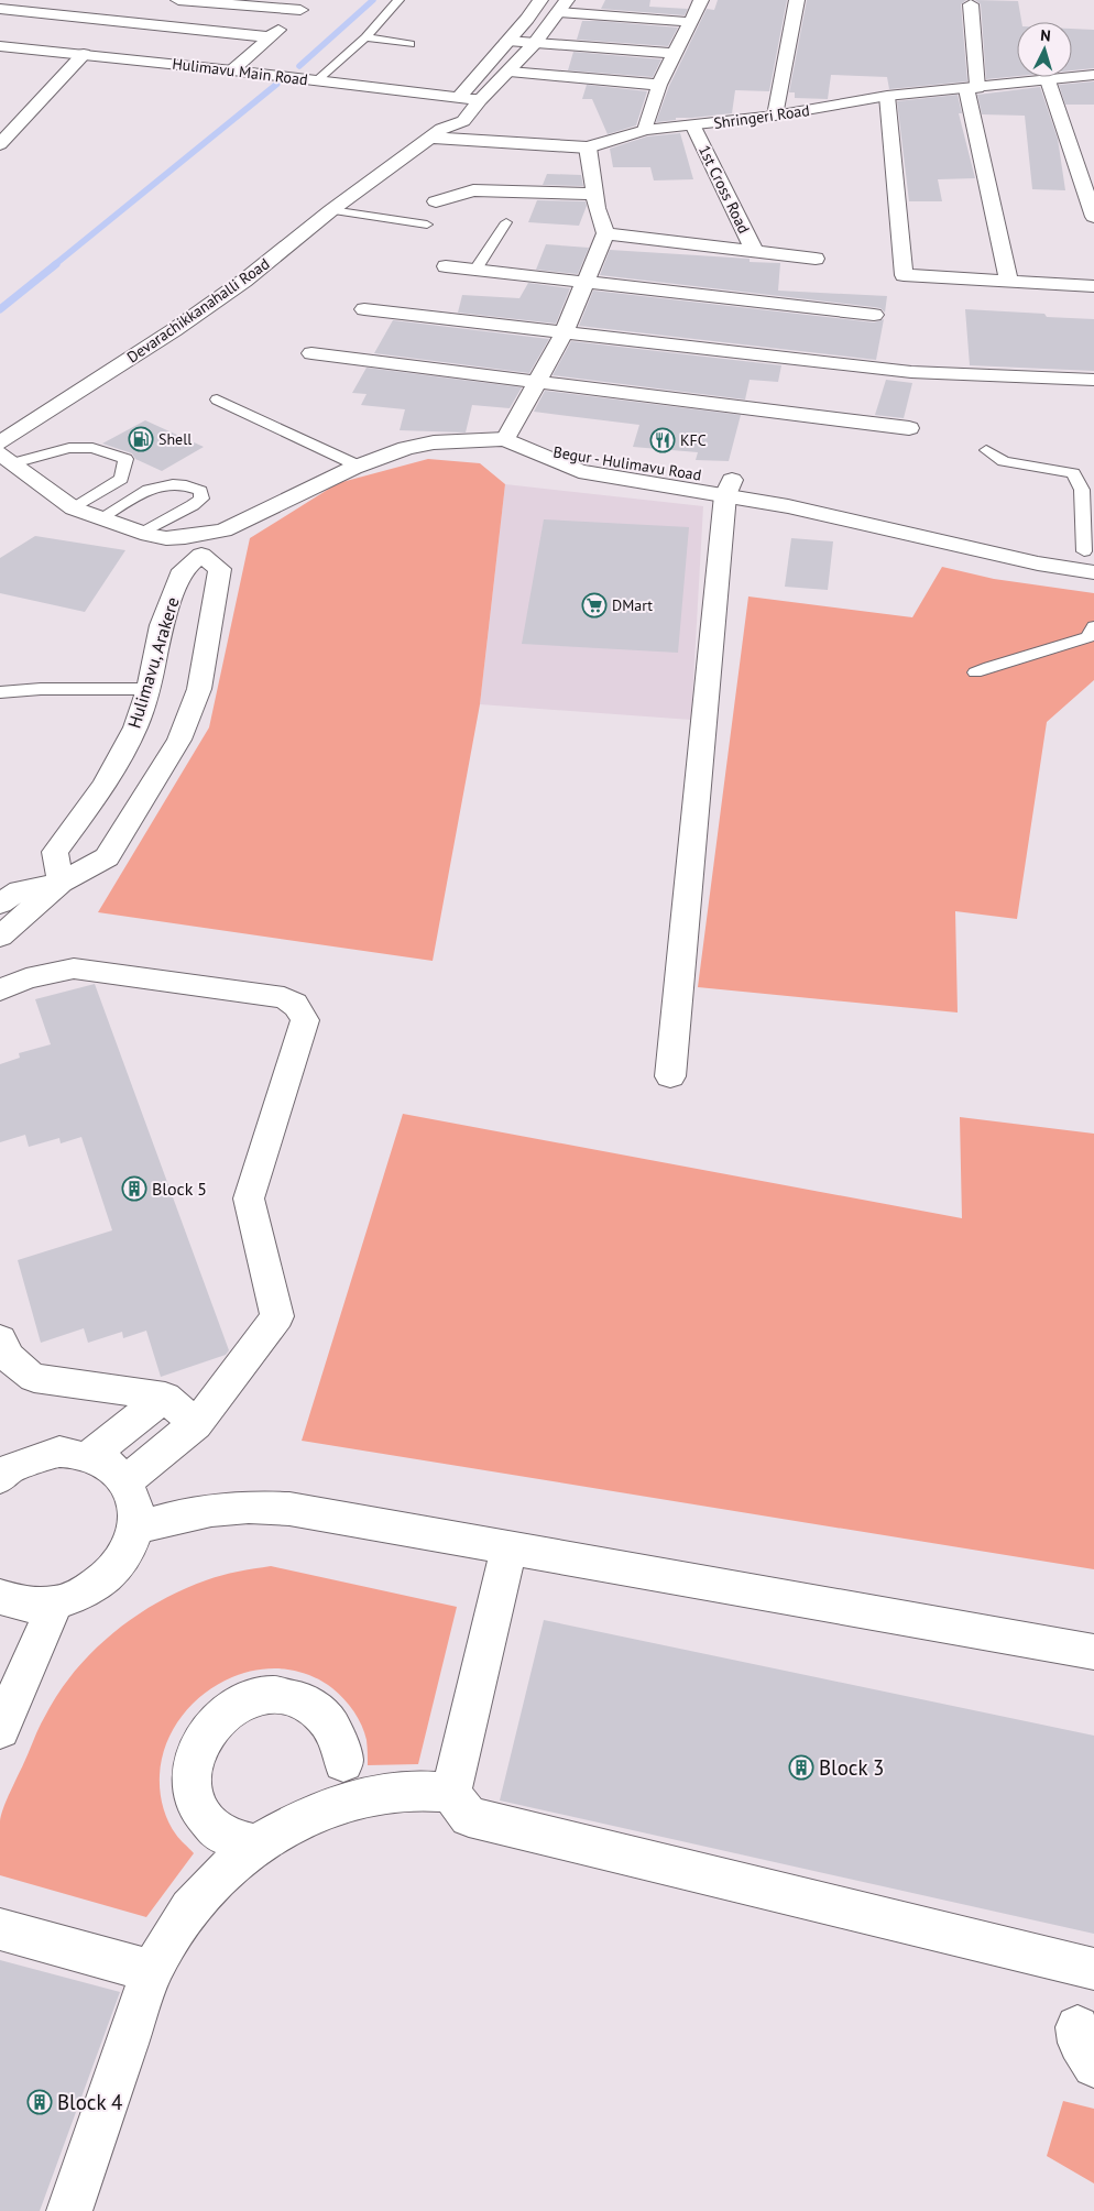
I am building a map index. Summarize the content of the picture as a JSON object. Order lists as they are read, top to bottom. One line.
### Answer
{"streets":{"street":["Hulimavu Main Road","Shringeri Road","1st Cross Road","Devarachikkanahalli Road","Begur - Hulimavu Road","Hulimavu, Arakere"]},"crossings":[["Hulimavu Main Road","Devarachikkanahalli Road"],["Shringeri Road","1st Cross Road"],["Shringeri Road","Devarachikkanahalli Road"]],"places":{"fuel station":["Shell"],"restaurant":["KFC"],"supermarket":["DMart"],"building":["Block 5","Block 3","Block 4"]},"north":"top"}
